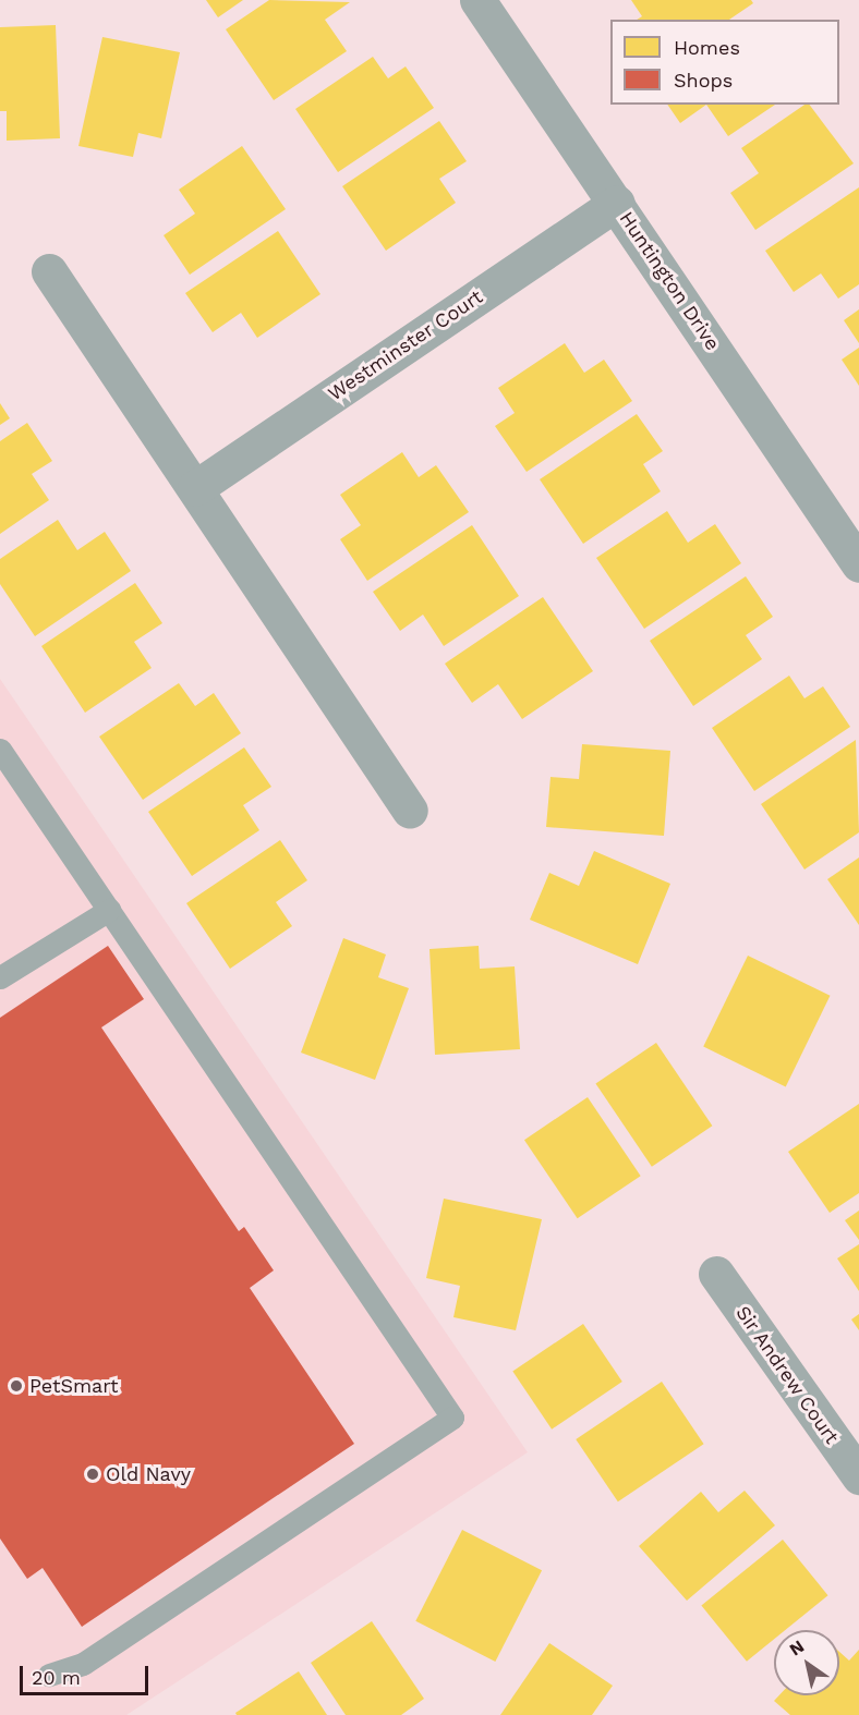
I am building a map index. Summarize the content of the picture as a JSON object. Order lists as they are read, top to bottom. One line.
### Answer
{"streets":{"street":["Huntington Drive","Westminster Court","Sir Andrew Court"]},"crossings":[["Huntington Drive","Westminster Court"]],"places":["PetSmart","Old Navy"],"legend":["Homes","Shops"],"scale_bar":"20 m","north":"top left"}
